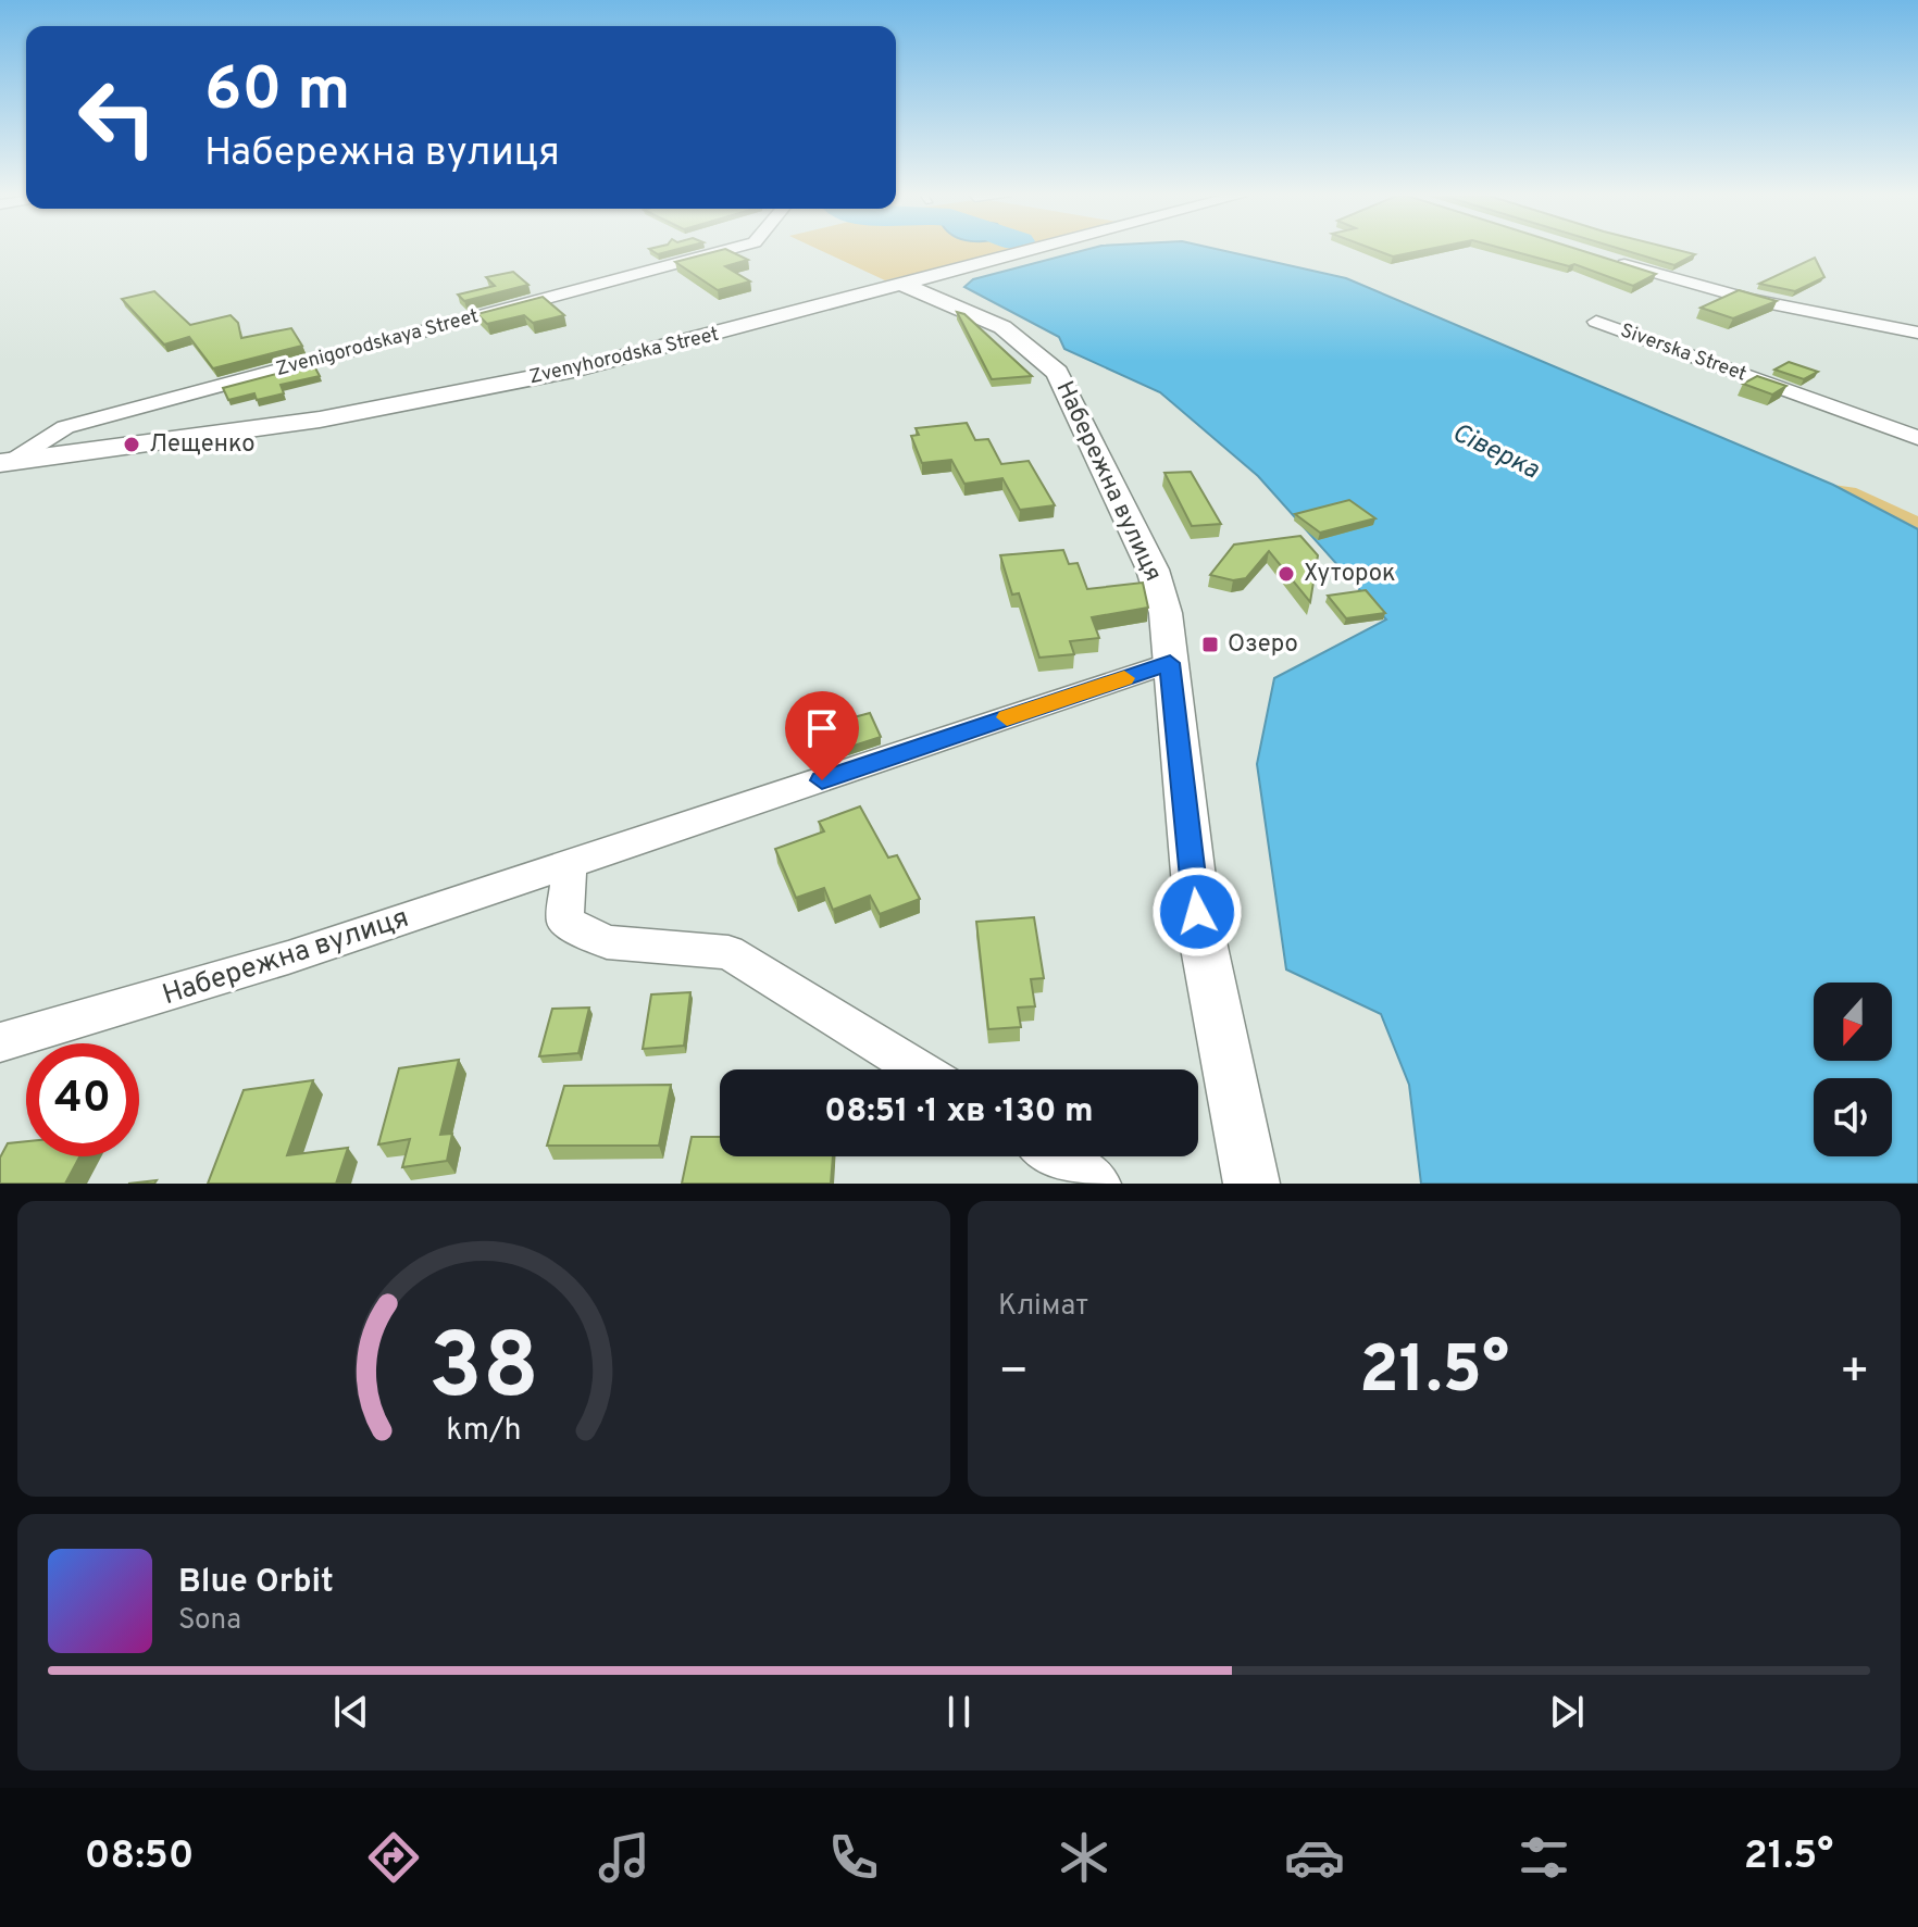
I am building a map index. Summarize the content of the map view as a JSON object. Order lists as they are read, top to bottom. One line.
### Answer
{"streets":{"street":["Zvenigorodskaya Street","Siverska Street","Zvenyhorodska Street","Набережна вулиця"]},"crossings":[["Zvenigorodskaya Street","Zvenyhorodska Street"],["Zvenyhorodska Street","Набережна вулиця"]],"water":["Сіверка"],"places":{"other":["Лещенко","Хуторок"],"transit":["Озеро"]},"north":"bottom","page":{"turn":["60 m","Набережна вулиця"],"limit":"40","trip":"08:51 · 1 хв · 130 m","tile":"Клімат","heat":["−","21.5°","+"],"song":["Blue Orbit","Sona"],"tabs":["08:50","21.5°"],"gauge":["38","km/h"]}}
